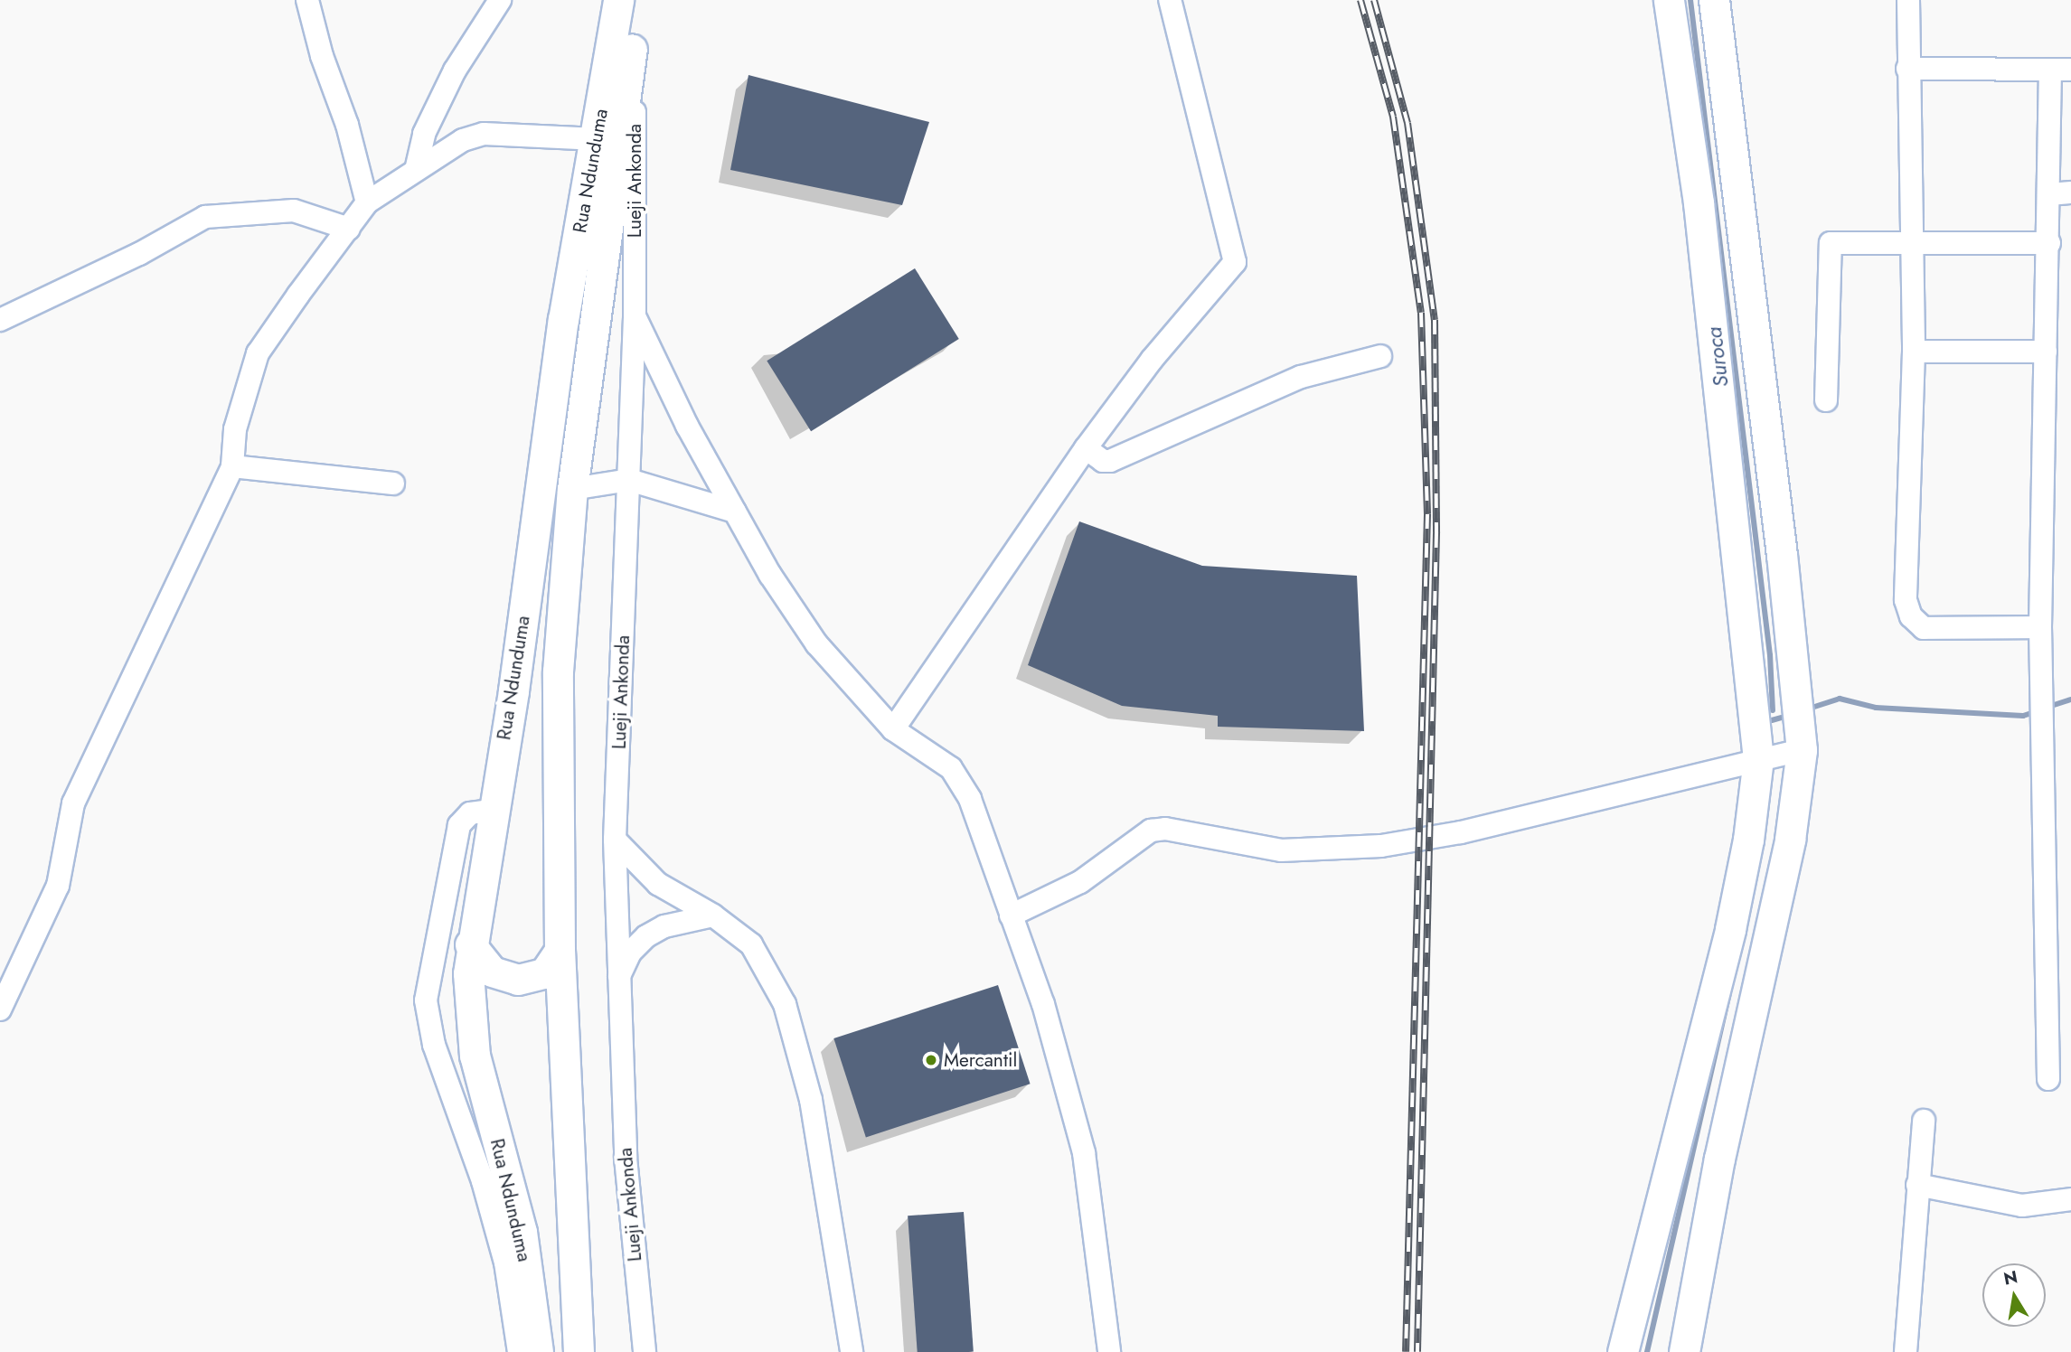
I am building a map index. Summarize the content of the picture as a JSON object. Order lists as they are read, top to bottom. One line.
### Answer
{"streets":{"main road":["Rua Ndunduma"],"street":["Lueji Ankonda"]},"crossings":[["Rua Ndunduma","Lueji Ankonda"]],"water":["Suroca"],"places":["Mercantil"],"north":"top"}
